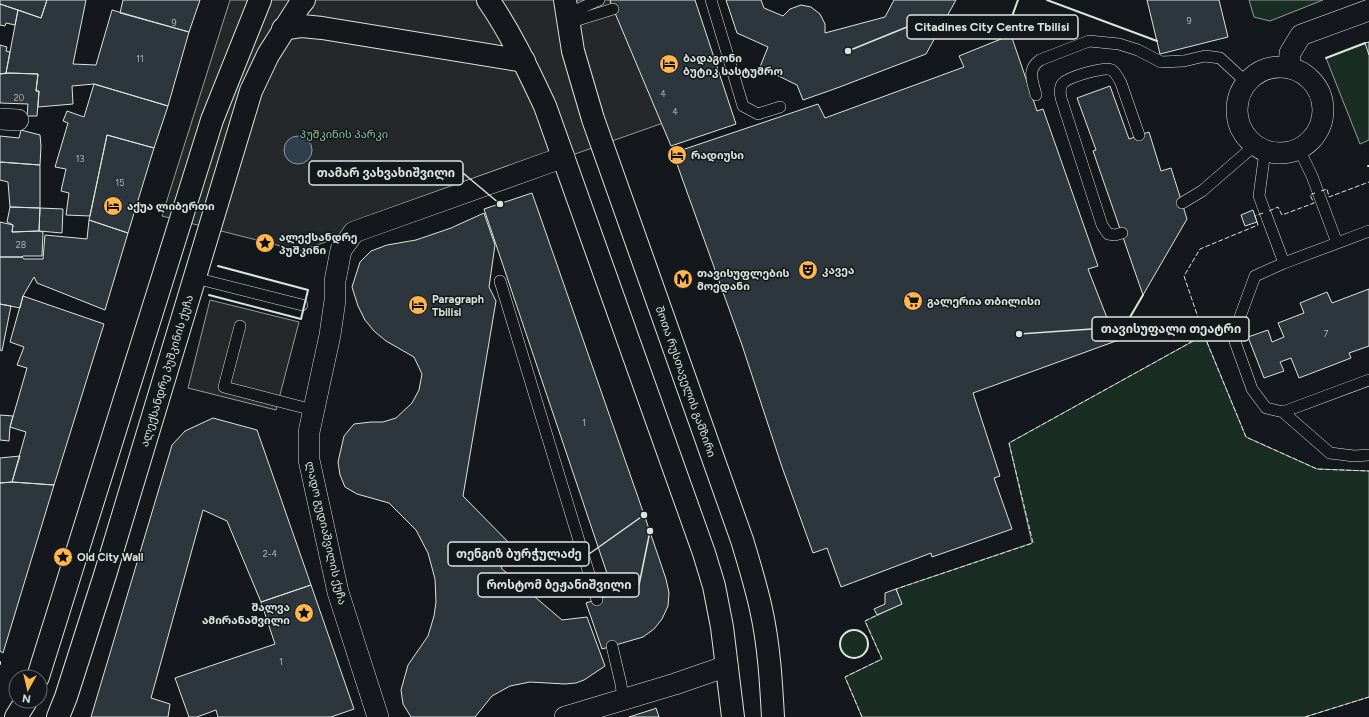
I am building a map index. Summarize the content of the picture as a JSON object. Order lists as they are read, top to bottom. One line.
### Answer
{"streets":{"main road":["ალექსანდრე პუშკინის ქუჩა","შოთა რუსთაველის გამზირი"],"street":["ლადო გუდიაშვილის ქუჩა"]},"parks":["პუშკინის პარკი"],"places":{"other":["Citadines City Centre Tbilisi","თამარ ვახვახიშვილი","თავისუფალი თეატრი","თენგიზ ბურჭულაძე","როსტომ ბეჟანიშვილი"],"hotel":["ბადაგონი ბუტიკ სასტუმრო","რადიუსი","აქუა ლიბერთი","Paragraph Tbilisi"],"place":["ალექსანდრე პუშკინი","Old City Wall","შალვა ამირანაშვილი"],"theatre":["კავეა"],"metro station":["თავისუფლების მოედანი"],"supermarket":["გალერია თბილისი"]},"house_numbers":["9","9","11","4","20","4","13","15","28","7","1","2-4","1"],"north":"bottom"}
